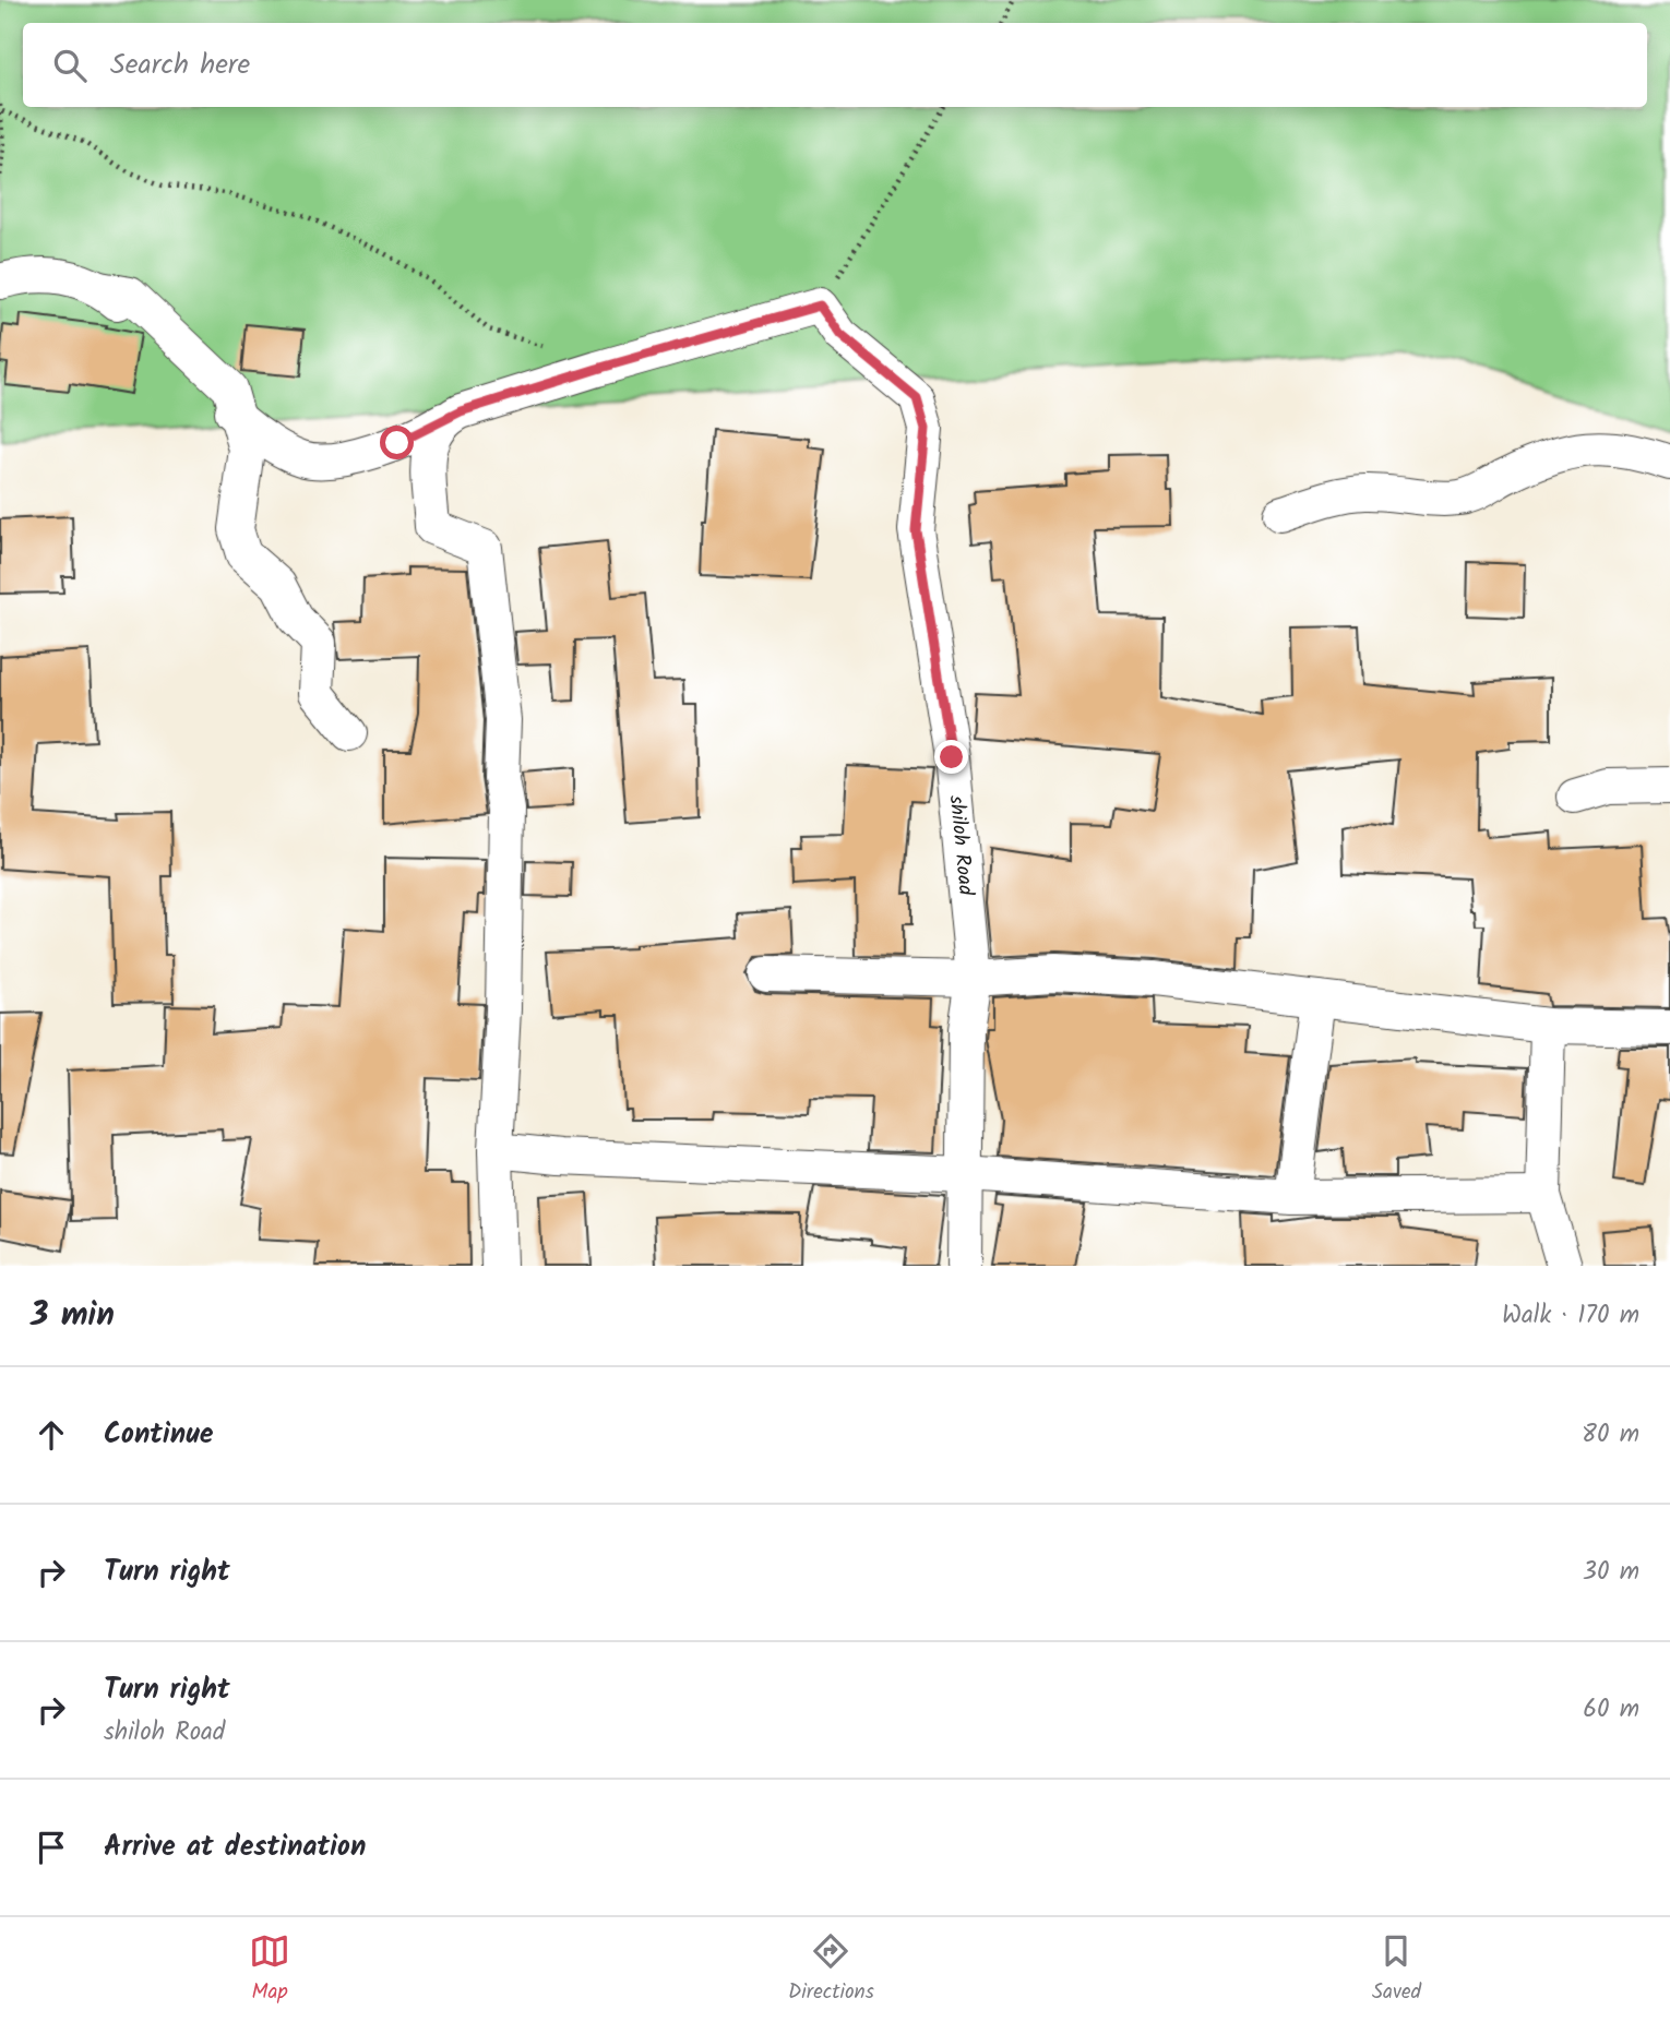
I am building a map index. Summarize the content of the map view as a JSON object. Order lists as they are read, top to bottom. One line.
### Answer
{"streets":{"street":["shiloh Road"]},"page":{"search":"Search here","heading":["3 min","Walk · 170 m"],"list":[["Continue","80 m"],["Turn right","30 m"],["Turn right","shiloh Road","60 m"],"Arrive at destination"],"nav":["Map","Directions","Saved"]}}
